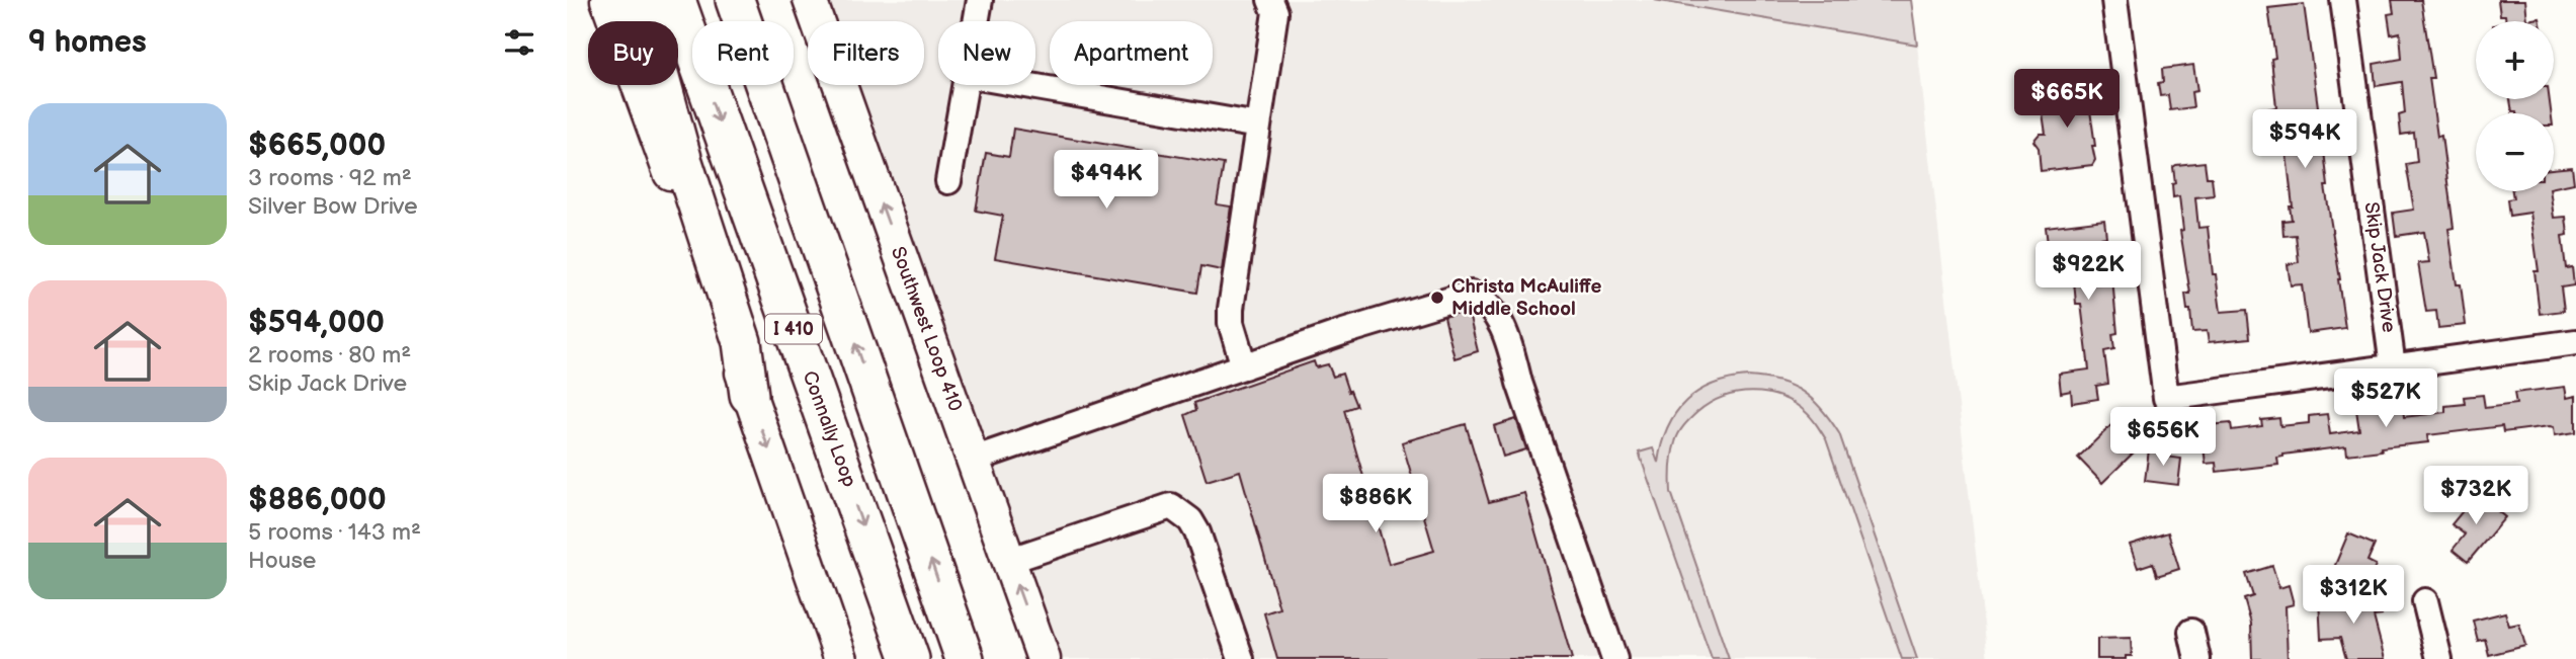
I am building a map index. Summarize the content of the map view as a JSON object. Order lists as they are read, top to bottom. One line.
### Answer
{"streets":{"highway":["I 410","Connally Loop"],"main road":["Southwest Loop 410"],"street":["Skip Jack Drive"]},"places":["Christa McAuliffe Middle School"],"page":{"heading":"9 homes","map_buttons":["+","−"],"chip":["Buy","Rent","Filters","New","Apartment"],"price":["$665K","$594K","$494K","$922K","$527K","$656K","$732K","$886K","$312K"],"list":[{"name":"$665,000","note":"3 rooms · 92 m² · Silver Bow Drive"},{"name":"$594,000","note":"2 rooms · 80 m² · Skip Jack Drive"},{"name":"$886,000","note":"5 rooms · 143 m² · House"}]}}
